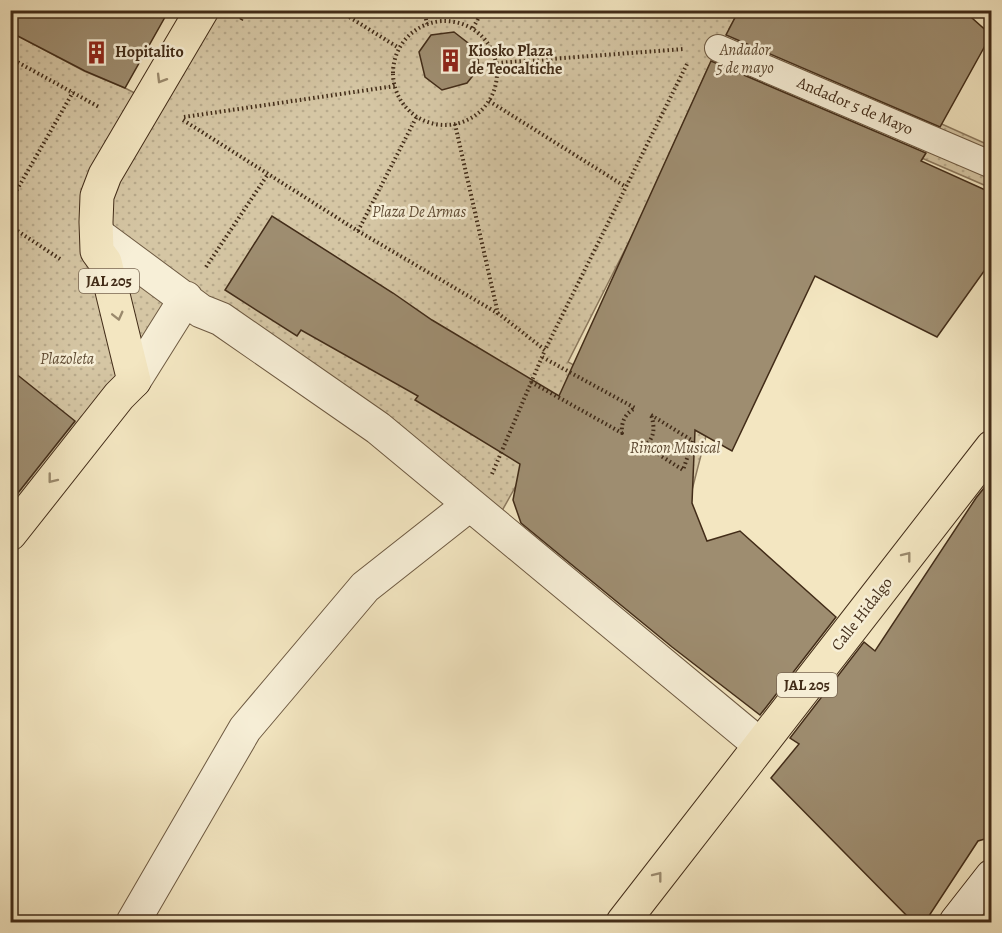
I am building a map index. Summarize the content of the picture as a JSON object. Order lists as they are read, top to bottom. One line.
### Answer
{"streets":{"main road":["JAL 205","Calle Hidalgo"],"street":["Andador 5 de Mayo"]},"one_way":["Calle Hidalgo"],"parks":["Andador 5 de mayo","Plaza De Armas","Plazoleta","Rincon Musical"],"places":{"building":["Hopitalito","Kiosko Plaza de Teocaltiche"]}}
